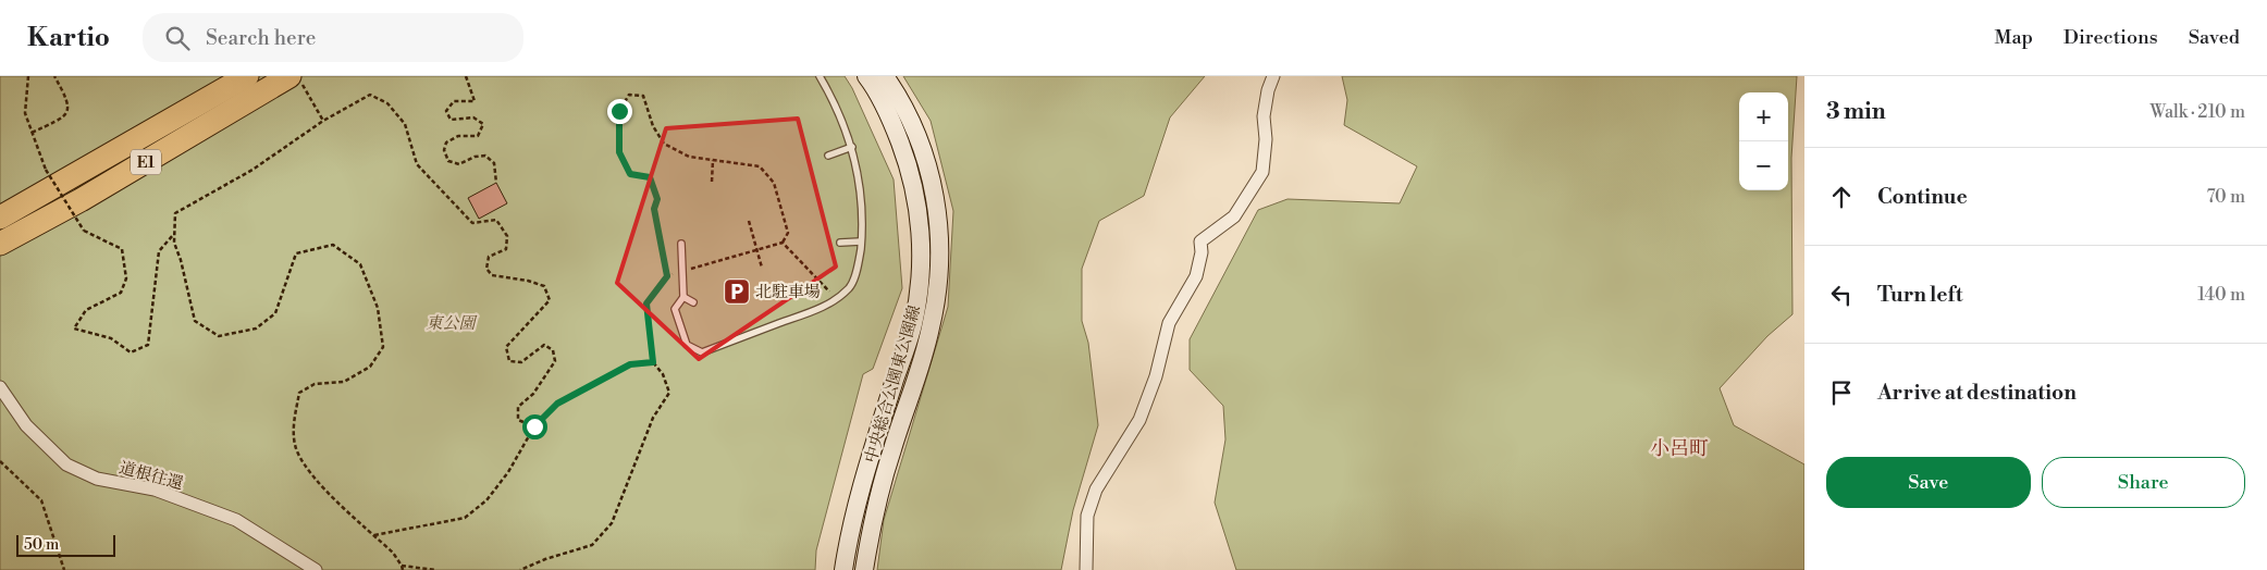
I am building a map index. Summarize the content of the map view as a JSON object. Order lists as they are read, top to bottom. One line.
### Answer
{"streets":{"highway":["E1"],"street":["中央総合公園東公園線","道根往還"]},"districts":["小呂町"],"parks":["東公園"],"places":{"parking":["北駐車場"]},"scale_bar":"50 m","page":{"header":"Kartio","search":"Search here","nav":["Map","Directions","Saved"],"heading":["3 min","Walk · 210 m"],"map_buttons":["+","−"],"list":[["Continue","70 m"],["Turn left","140 m"],"Arrive at destination"],"buttons":["Save","Share"],"scale":"50 m"}}
